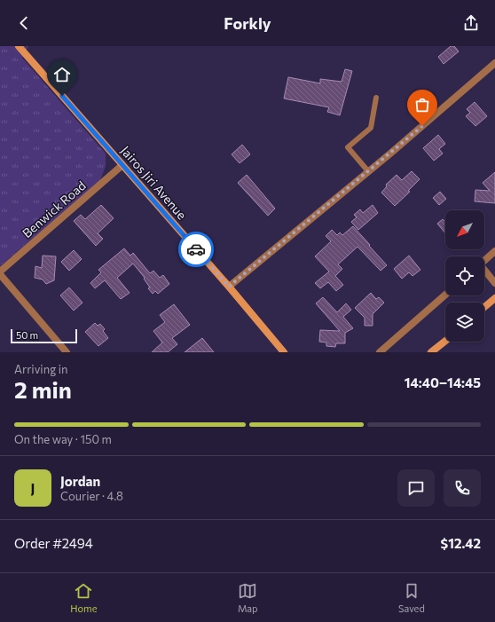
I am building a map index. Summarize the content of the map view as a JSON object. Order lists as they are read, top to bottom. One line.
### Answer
{"streets":{"main road":["Jairos Jiri Avenue"],"street":["Benwick Road"]},"crossings":[["Jairos Jiri Avenue","Benwick Road"]],"scale_bar":"50 m","north":"bottom left","page":{"header":"Forkly","scale":"50 m","heading":["2 min","Arriving in","14:40–14:45"],"panel":["Jordan","Courier · 4.8","Order #2494","$12.42"],"bar":"On the way · 150 m","round":"J","tabs":["Home","Map","Saved"]}}
